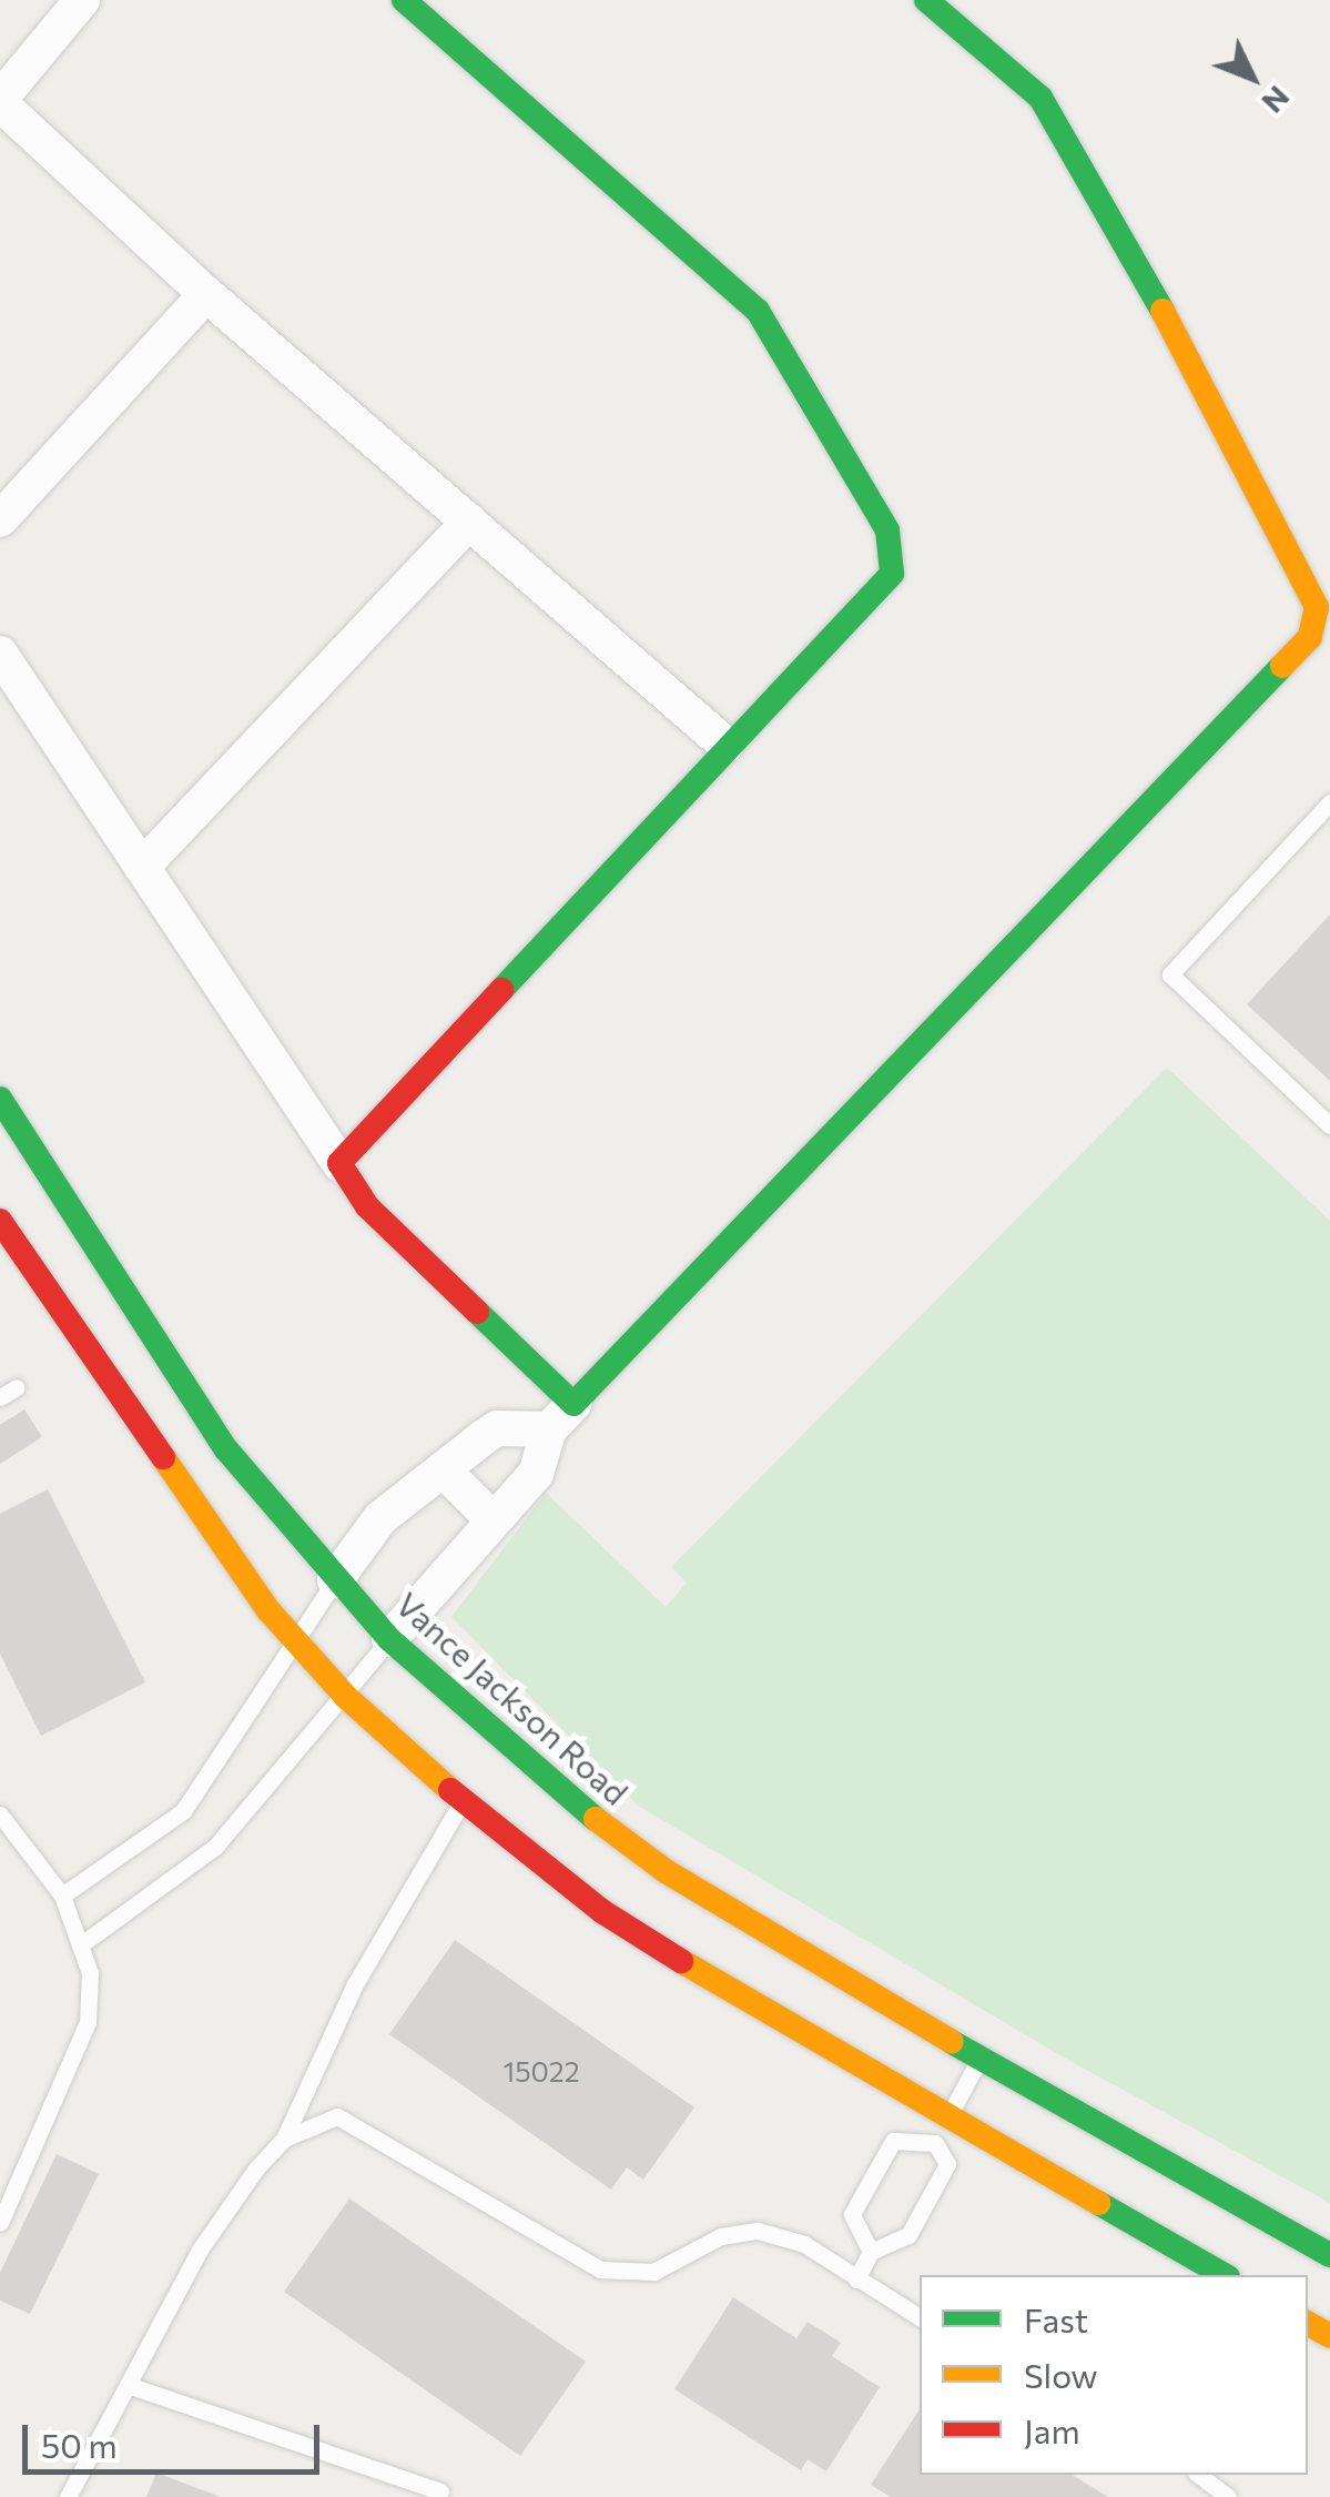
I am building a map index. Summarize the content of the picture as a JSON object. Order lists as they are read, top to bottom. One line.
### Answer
{"streets":{"street":["Vance Jackson Road"]},"house_numbers":["15022"],"legend":["Fast","Slow","Jam"],"scale_bar":"50 m","north":"bottom right"}
